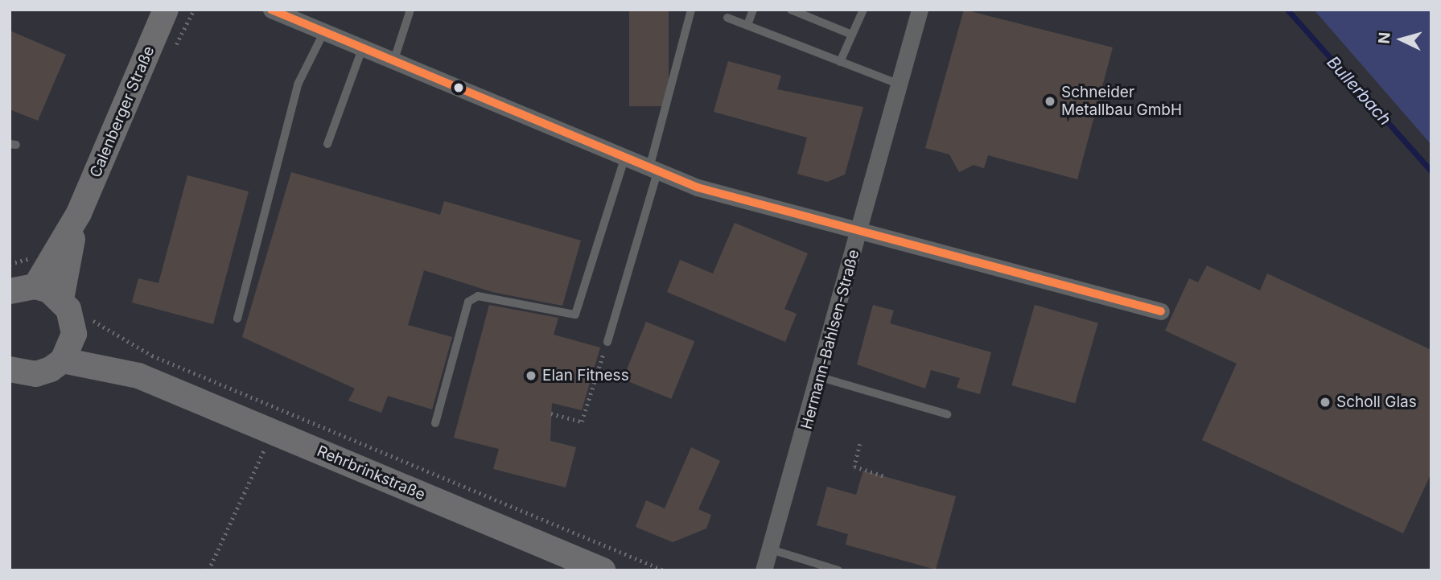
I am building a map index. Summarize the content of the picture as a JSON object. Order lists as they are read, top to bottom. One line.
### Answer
{"streets":{"main road":["Calenberger Straße","Rehrbrinkstraße"],"street":["Hermann-Bahlsen-Straße"]},"water":["Bullerbach"],"places":["Schneider Metallbau GmbH","Elan Fitness","Scholl Glas"],"north":"left"}
